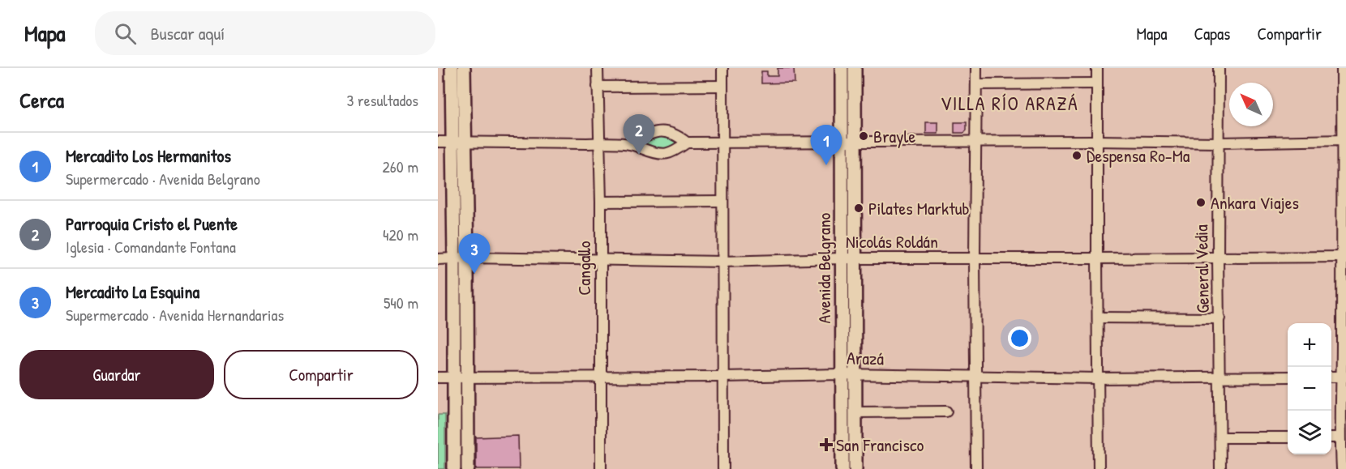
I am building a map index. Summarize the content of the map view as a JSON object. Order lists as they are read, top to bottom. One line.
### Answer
{"streets":{"main road":["Avenida Belgrano"],"street":["Nicolás Roldán","Cangallo","General Vedia","Arazá"]},"crossings":[["Nicolás Roldán","Cangallo"],["Nicolás Roldán","Avenida Belgrano"],["Nicolás Roldán","General Vedia"],["Cangallo","Arazá"],["Avenida Belgrano","Arazá"],["General Vedia","Arazá"]],"districts":["VILLA RÍO ARAZÁ"],"places":{"other":["Brayle","Despensa Ro-Ma","Ankara Viajes","Pilates Marktub"],"health":["San Francisco"]},"north":"top left","page":{"header":"Mapa","search":"Buscar aquí","nav":["Mapa","Capas","Compartir"],"heading":["Cerca","3 resultados"],"pins":["2","1","3"],"list":[{"mark":"1","name":"Mercadito Los Hermanitos","note":"Supermercado · Avenida Belgrano","value":"260 m"},{"mark":"2","name":"Parroquia Cristo el Puente","note":"Iglesia · Comandante Fontana","value":"420 m"},{"mark":"3","name":"Mercadito La Esquina","note":"Supermercado · Avenida Hernandarias","value":"540 m"}],"map_buttons":["+","−"],"buttons":["Guardar","Compartir"]}}
